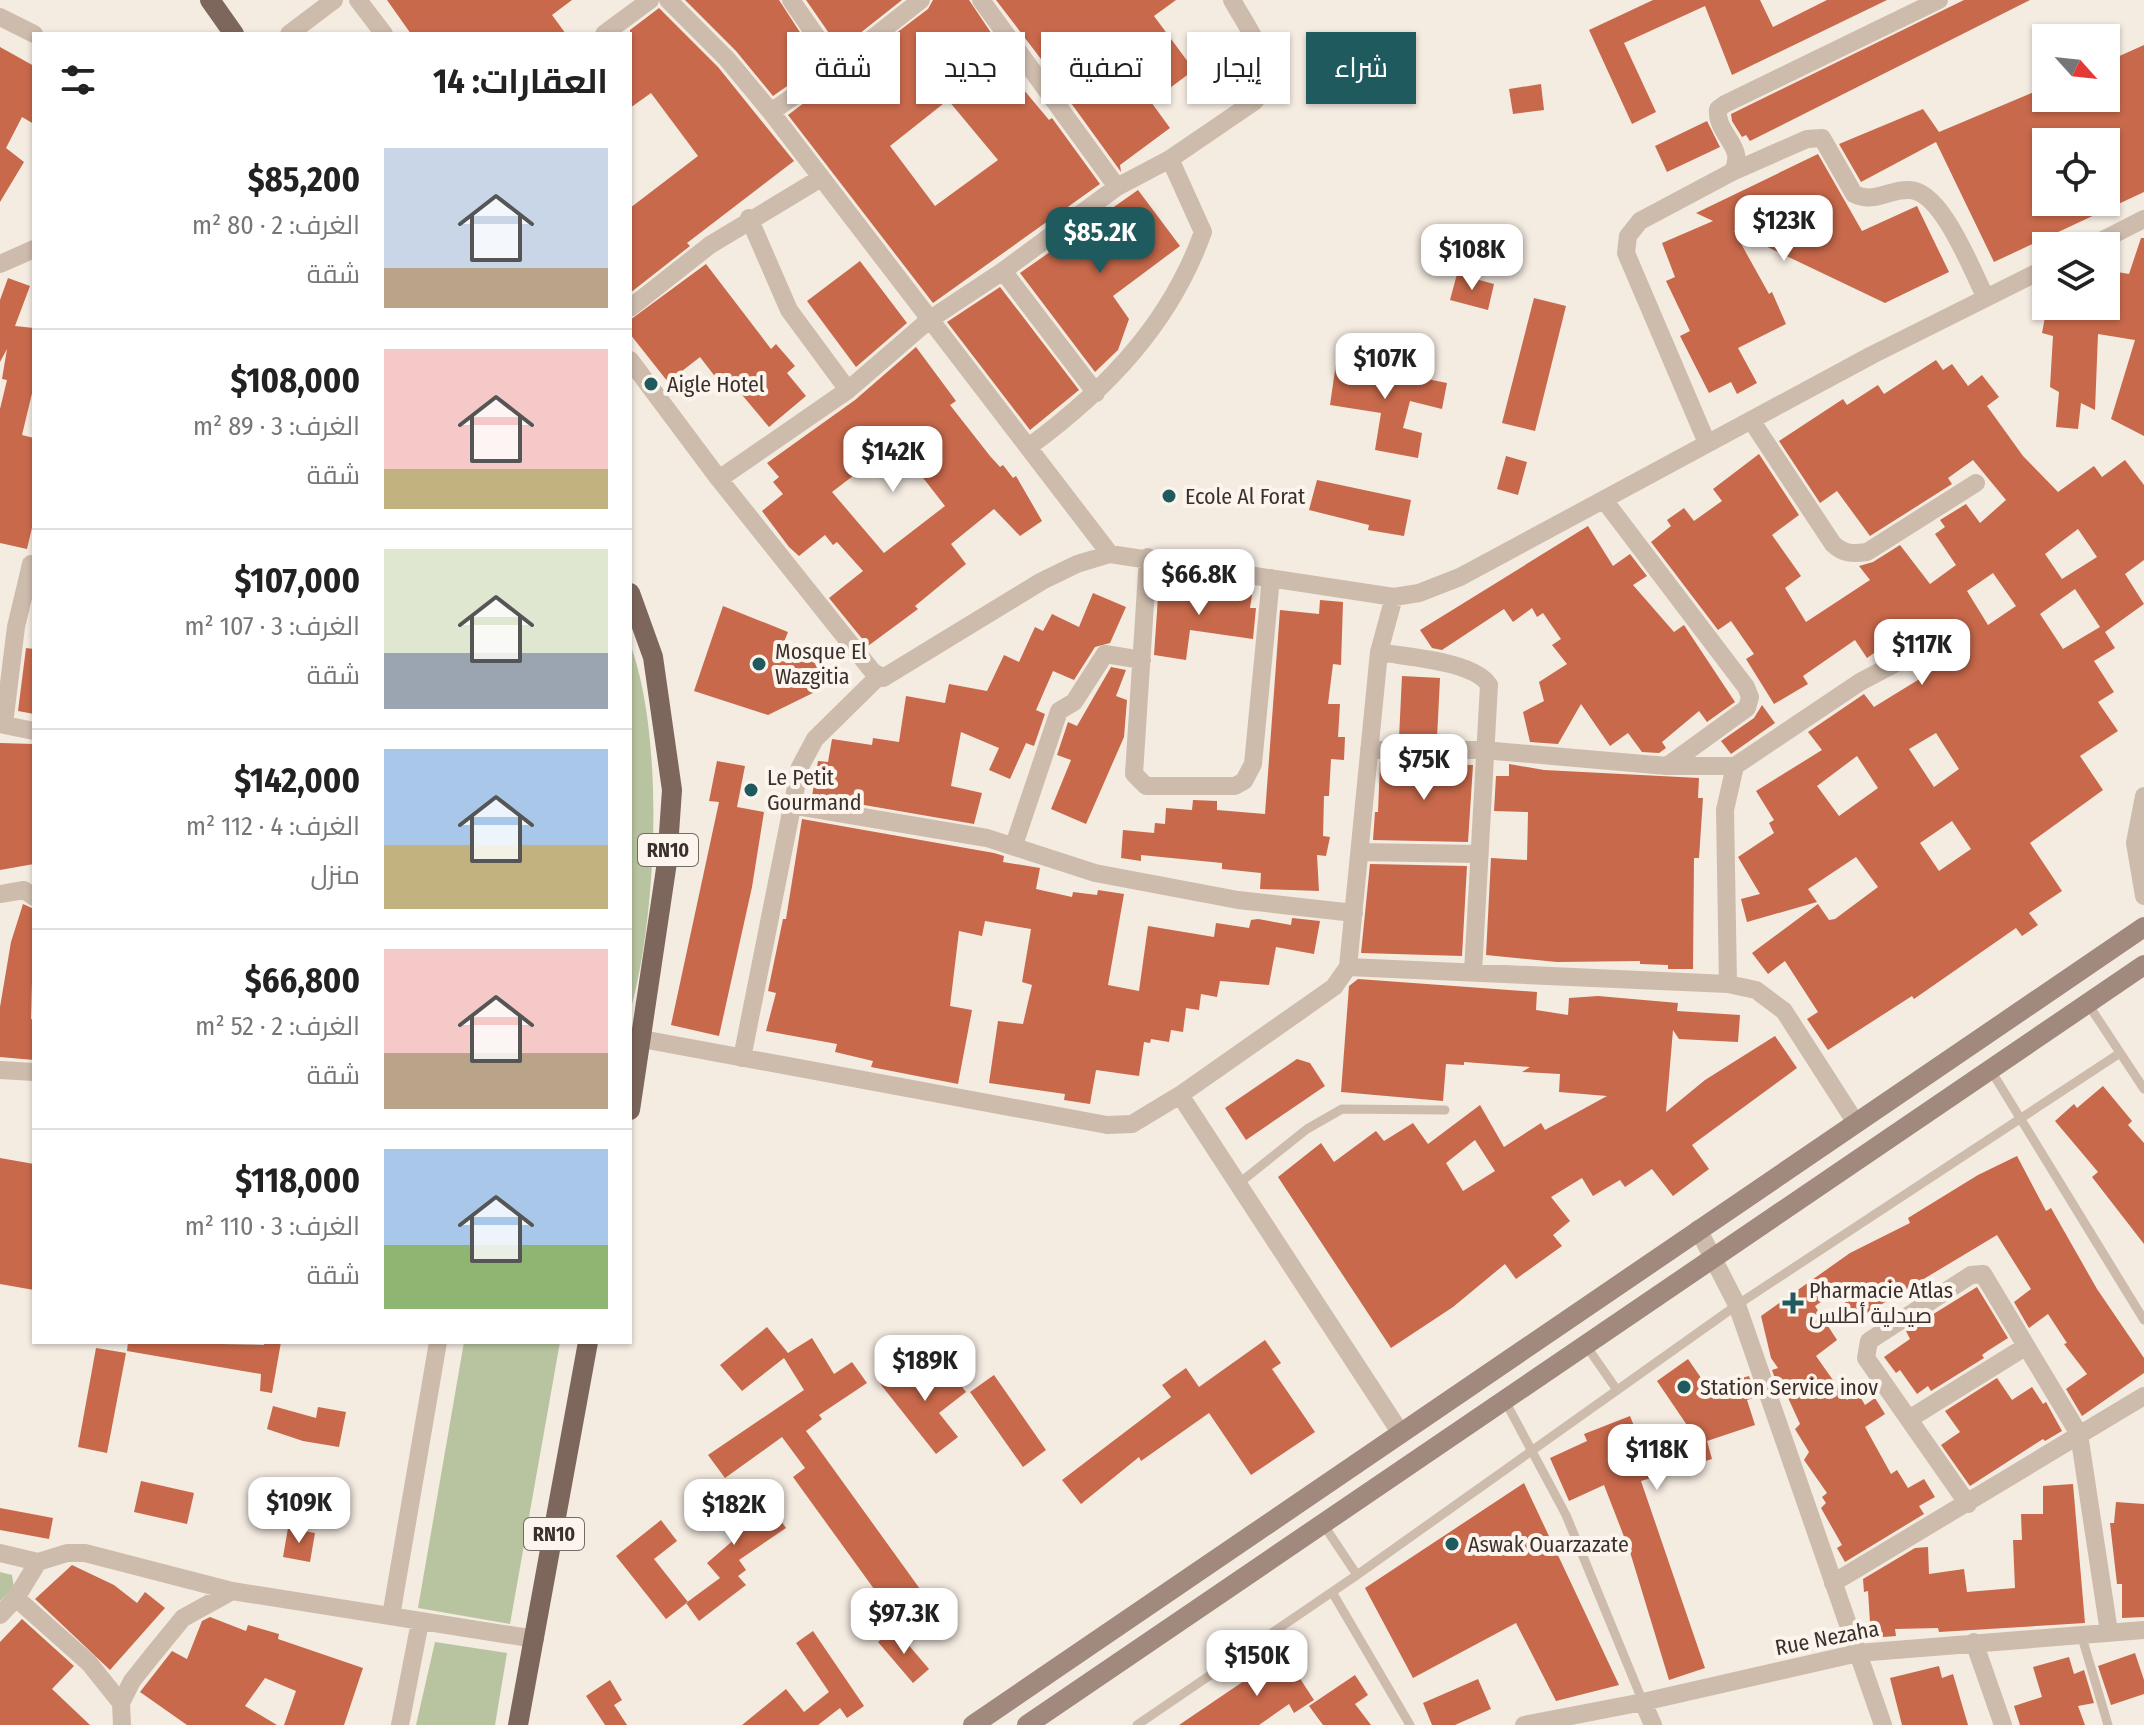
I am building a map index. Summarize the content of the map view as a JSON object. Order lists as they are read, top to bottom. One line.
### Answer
{"streets":{"main road":["RN10"],"street":["Rue Nezaha"]},"places":{"other":["Aigle Hotel","Ecole Al Forat","Mosque El Wazgitia","Le Petit Gourmand","Station Service inov","Aswak Ouarzazate"],"health":["Pharmacie Atlas صيدلية أطلس"]},"north":"bottom right","page":{"chip":["شراء","إيجار","تصفية","جديد","شقة"],"heading":"العقارات: 14","list":[{"name":"$85,200","note":"الغرف: 2 · 80 m² · شقة"},{"name":"$108,000","note":"الغرف: 3 · 89 m² · شقة"},{"name":"$107,000","note":"الغرف: 3 · 107 m² · شقة"},{"name":"$142,000","note":"الغرف: 4 · 112 m² · منزل"},{"name":"$66,800","note":"الغرف: 2 · 52 m² · شقة"},{"name":"$118,000","note":"الغرف: 3 · 110 m² · شقة"}],"price":["$123K","$85.2K","$108K","$107K","$142K","$66.8K","$117K","$75K","$189K","$118K","$109K","$182K","$97.3K","$150K"]}}
